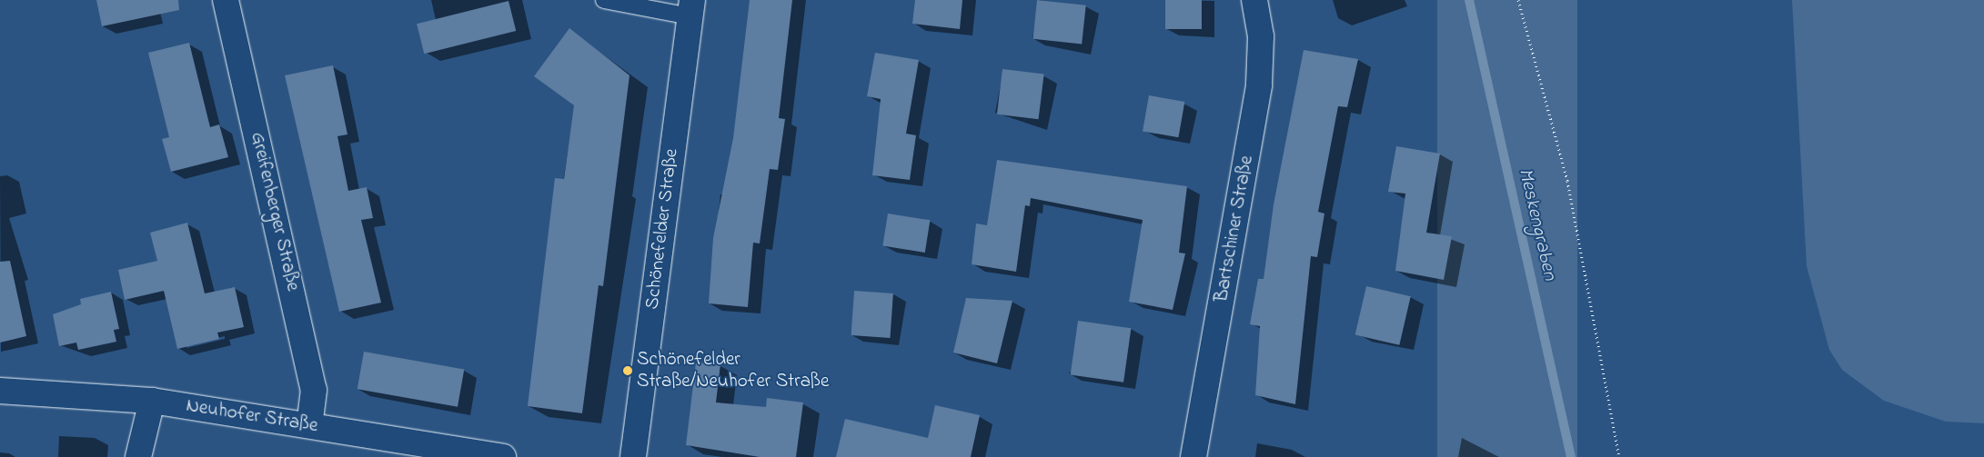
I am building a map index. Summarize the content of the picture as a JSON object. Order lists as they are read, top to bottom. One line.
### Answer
{"streets":{"street":["Greifenberger Straße","Schönefelder Straße","Bartschiner Straße","Neuhofer Straße"]},"crossings":[["Greifenberger Straße","Neuhofer Straße"]],"water":["Meskengraben"],"places":["Schönefelder Straße/Neuhofer Straße"]}
